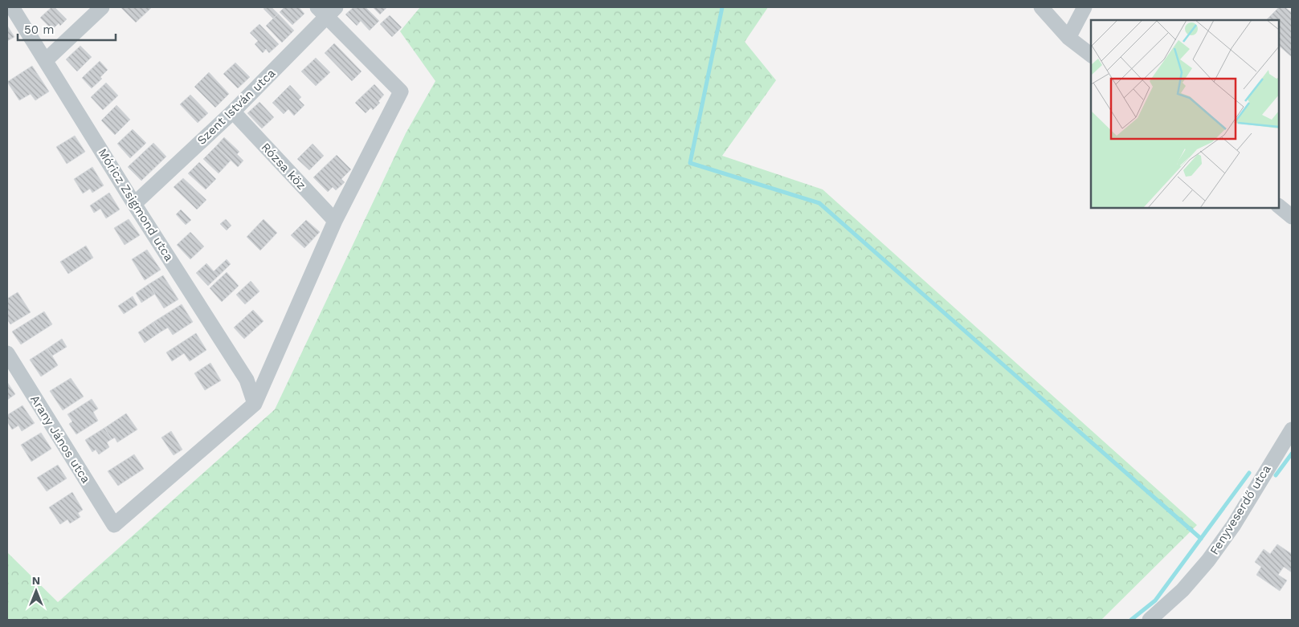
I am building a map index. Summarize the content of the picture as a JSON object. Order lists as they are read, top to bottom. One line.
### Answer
{"streets":{"street":["Szent István utca","Rózsa köz","Móricz Zsigmond utca","Arany János utca","Fenyveserdő utca"]},"crossings":[["Szent István utca","Rózsa köz"],["Szent István utca","Móricz Zsigmond utca"],["Móricz Zsigmond utca","Arany János utca"]],"scale_bar":"50 m","north":"top"}
